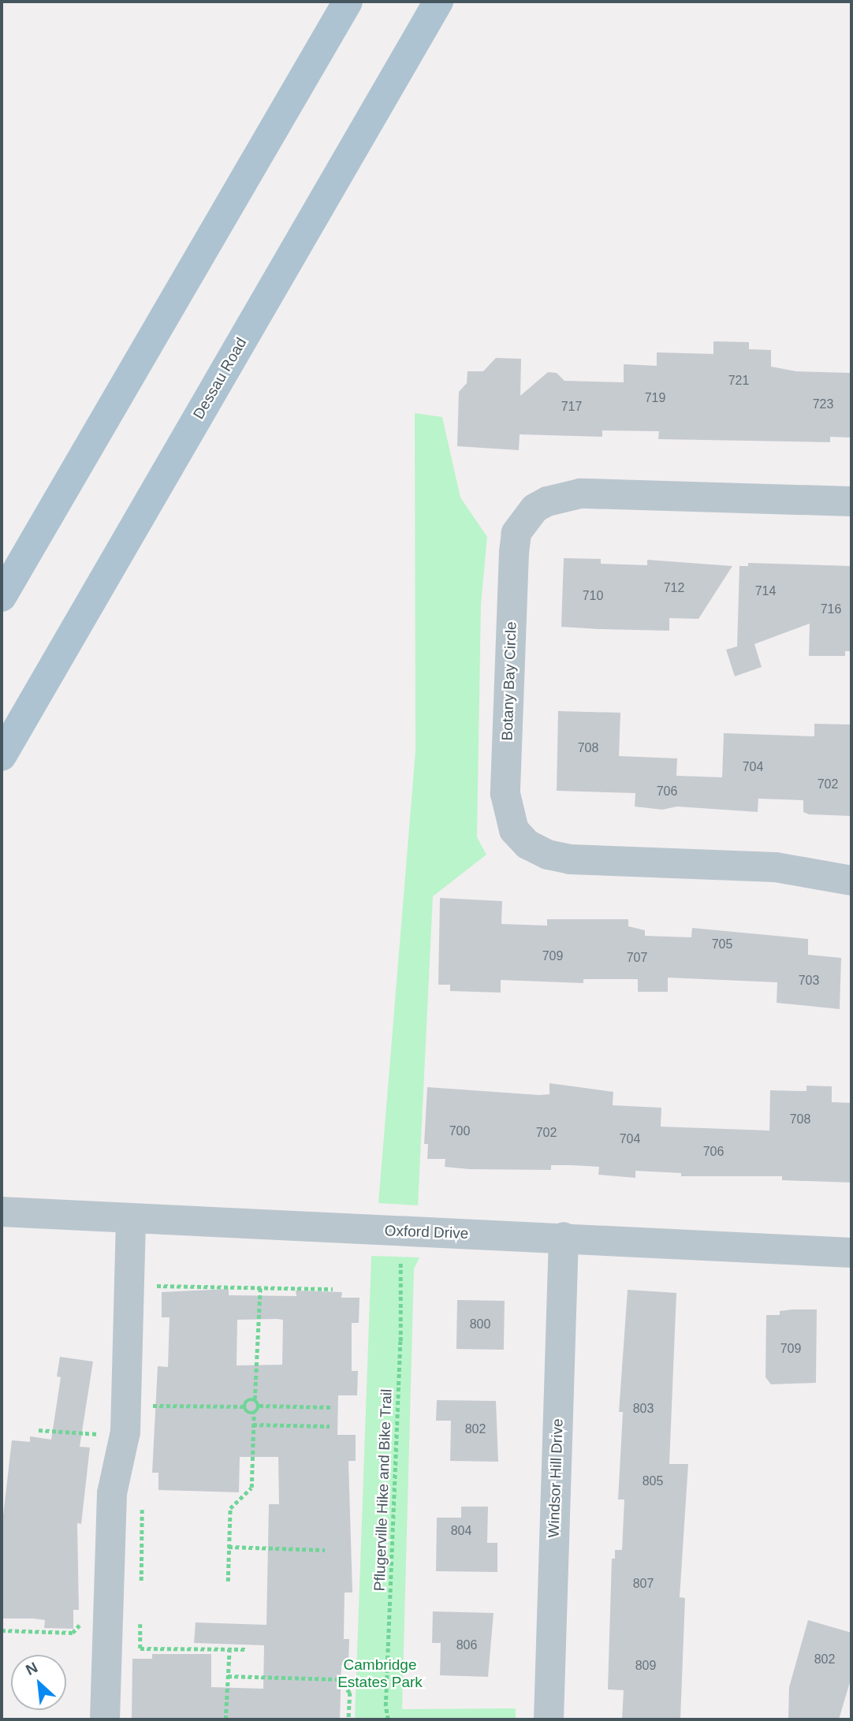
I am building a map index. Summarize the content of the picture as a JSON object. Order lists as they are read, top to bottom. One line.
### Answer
{"streets":{"main road":["Dessau Road"],"street":["Botany Bay Circle","Oxford Drive","Windsor Hill Drive"],"path":["Pflugerville Hike and Bike Trail"]},"crossings":[["Oxford Drive","Windsor Hill Drive"]],"parks":["Cambridge Estates Park"],"house_numbers":["721","719","723","717","712","714","710","716","708","704","702","706","705","709","707","703","708","700","702","704","706","800","709","803","802","805","804","807","806","802","809"],"north":"top left"}
